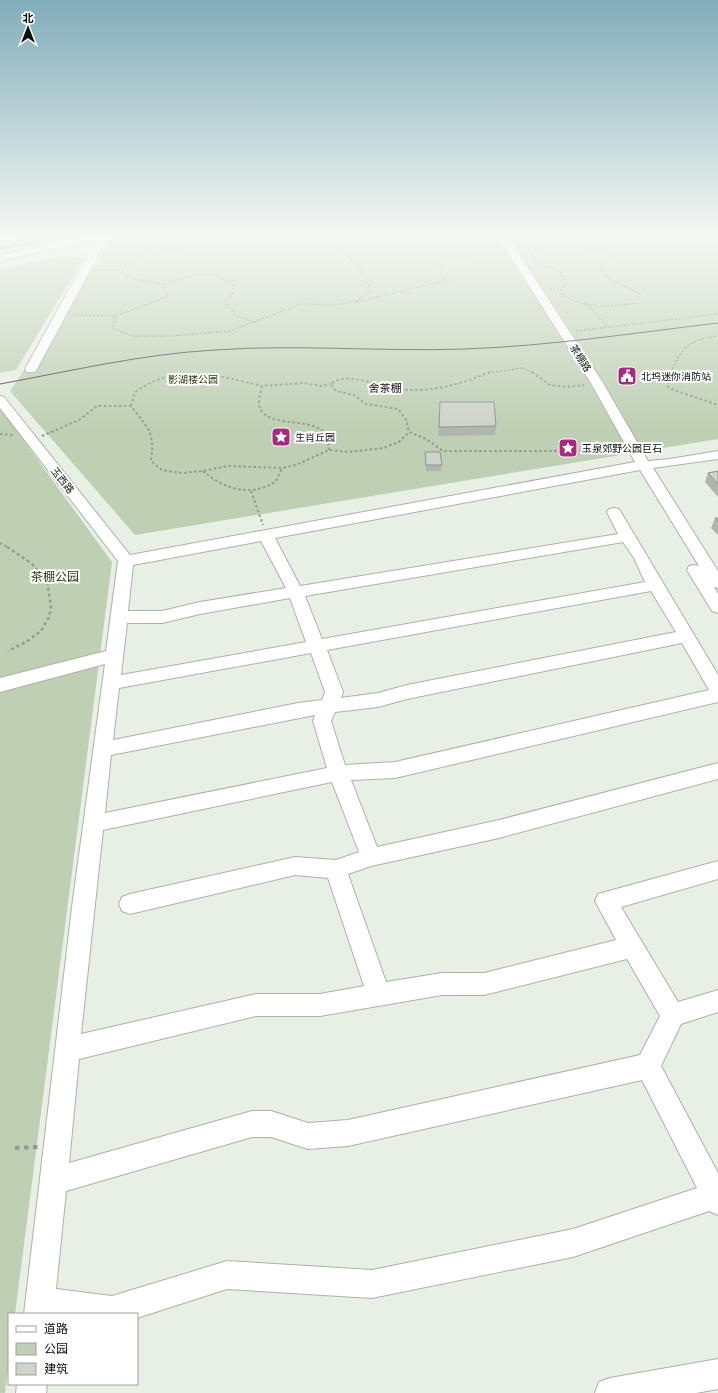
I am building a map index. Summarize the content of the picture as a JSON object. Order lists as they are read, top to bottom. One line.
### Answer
{"streets":{"street":["茶棚路","玉西路"]},"districts":["舍茶棚"],"parks":["影湖楼公园","茶棚公园"],"places":{"public building":["北坞迷你消防站"],"place":["生肖丘园","玉泉郊野公园巨石"]},"legend":["道路","公园","建筑"],"north":"top"}
